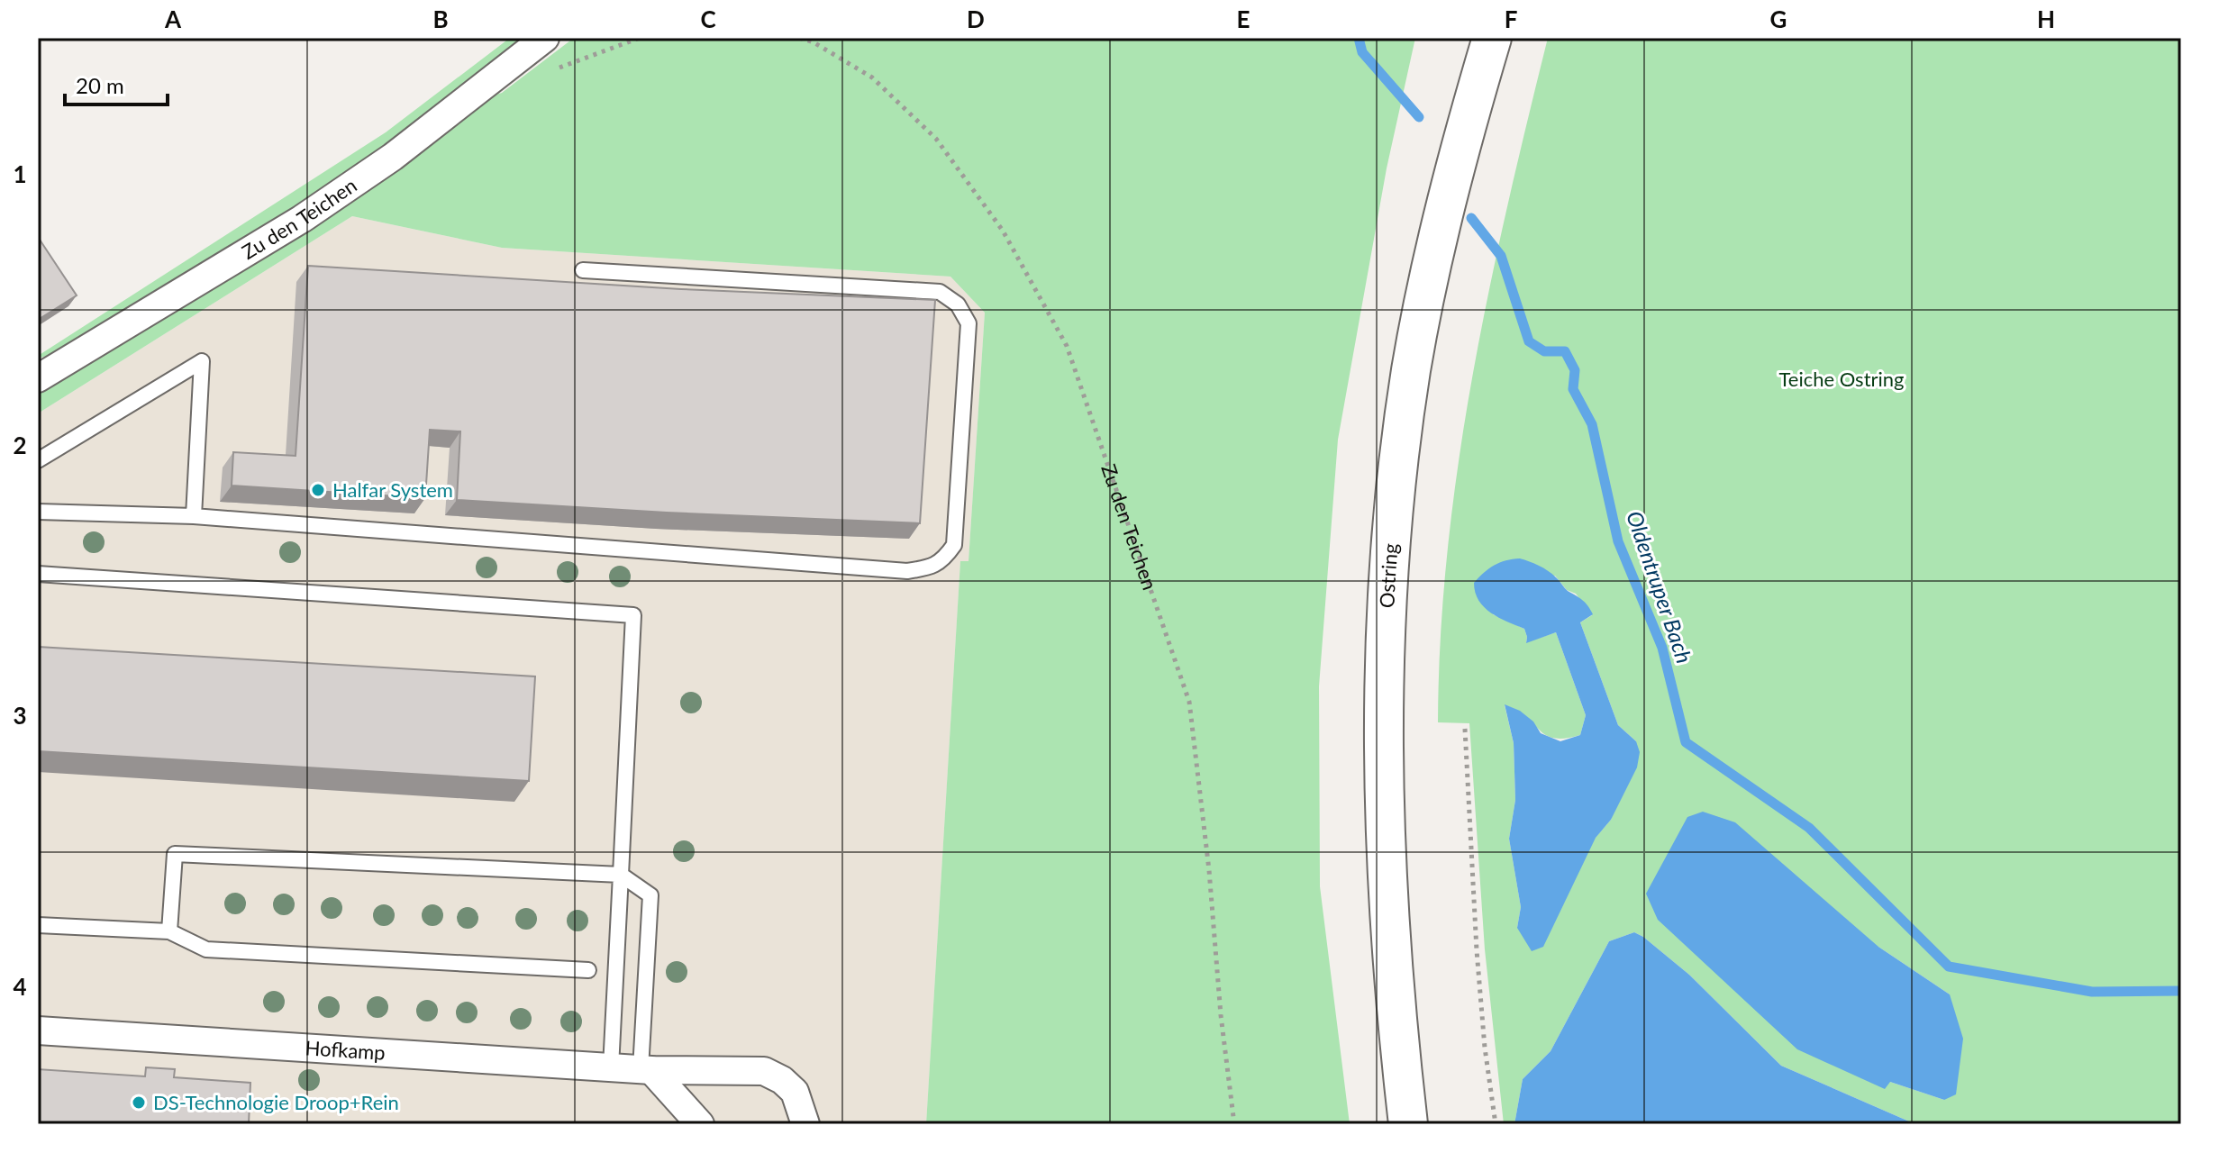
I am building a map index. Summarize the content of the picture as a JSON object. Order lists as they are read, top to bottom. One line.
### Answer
{"streets":{"main road":["Ostring"],"street":["Zu den Teichen","Hofkamp"]},"water":["Oldentruper Bach"],"parks":["Teiche Ostring"],"places":["Halfar System","DS-Technologie Droop+Rein"],"scale_bar":"20 m","grid":{"columns":["A","B","C","D","E","F","G","H"],"rows":["1","2","3","4"]}}
